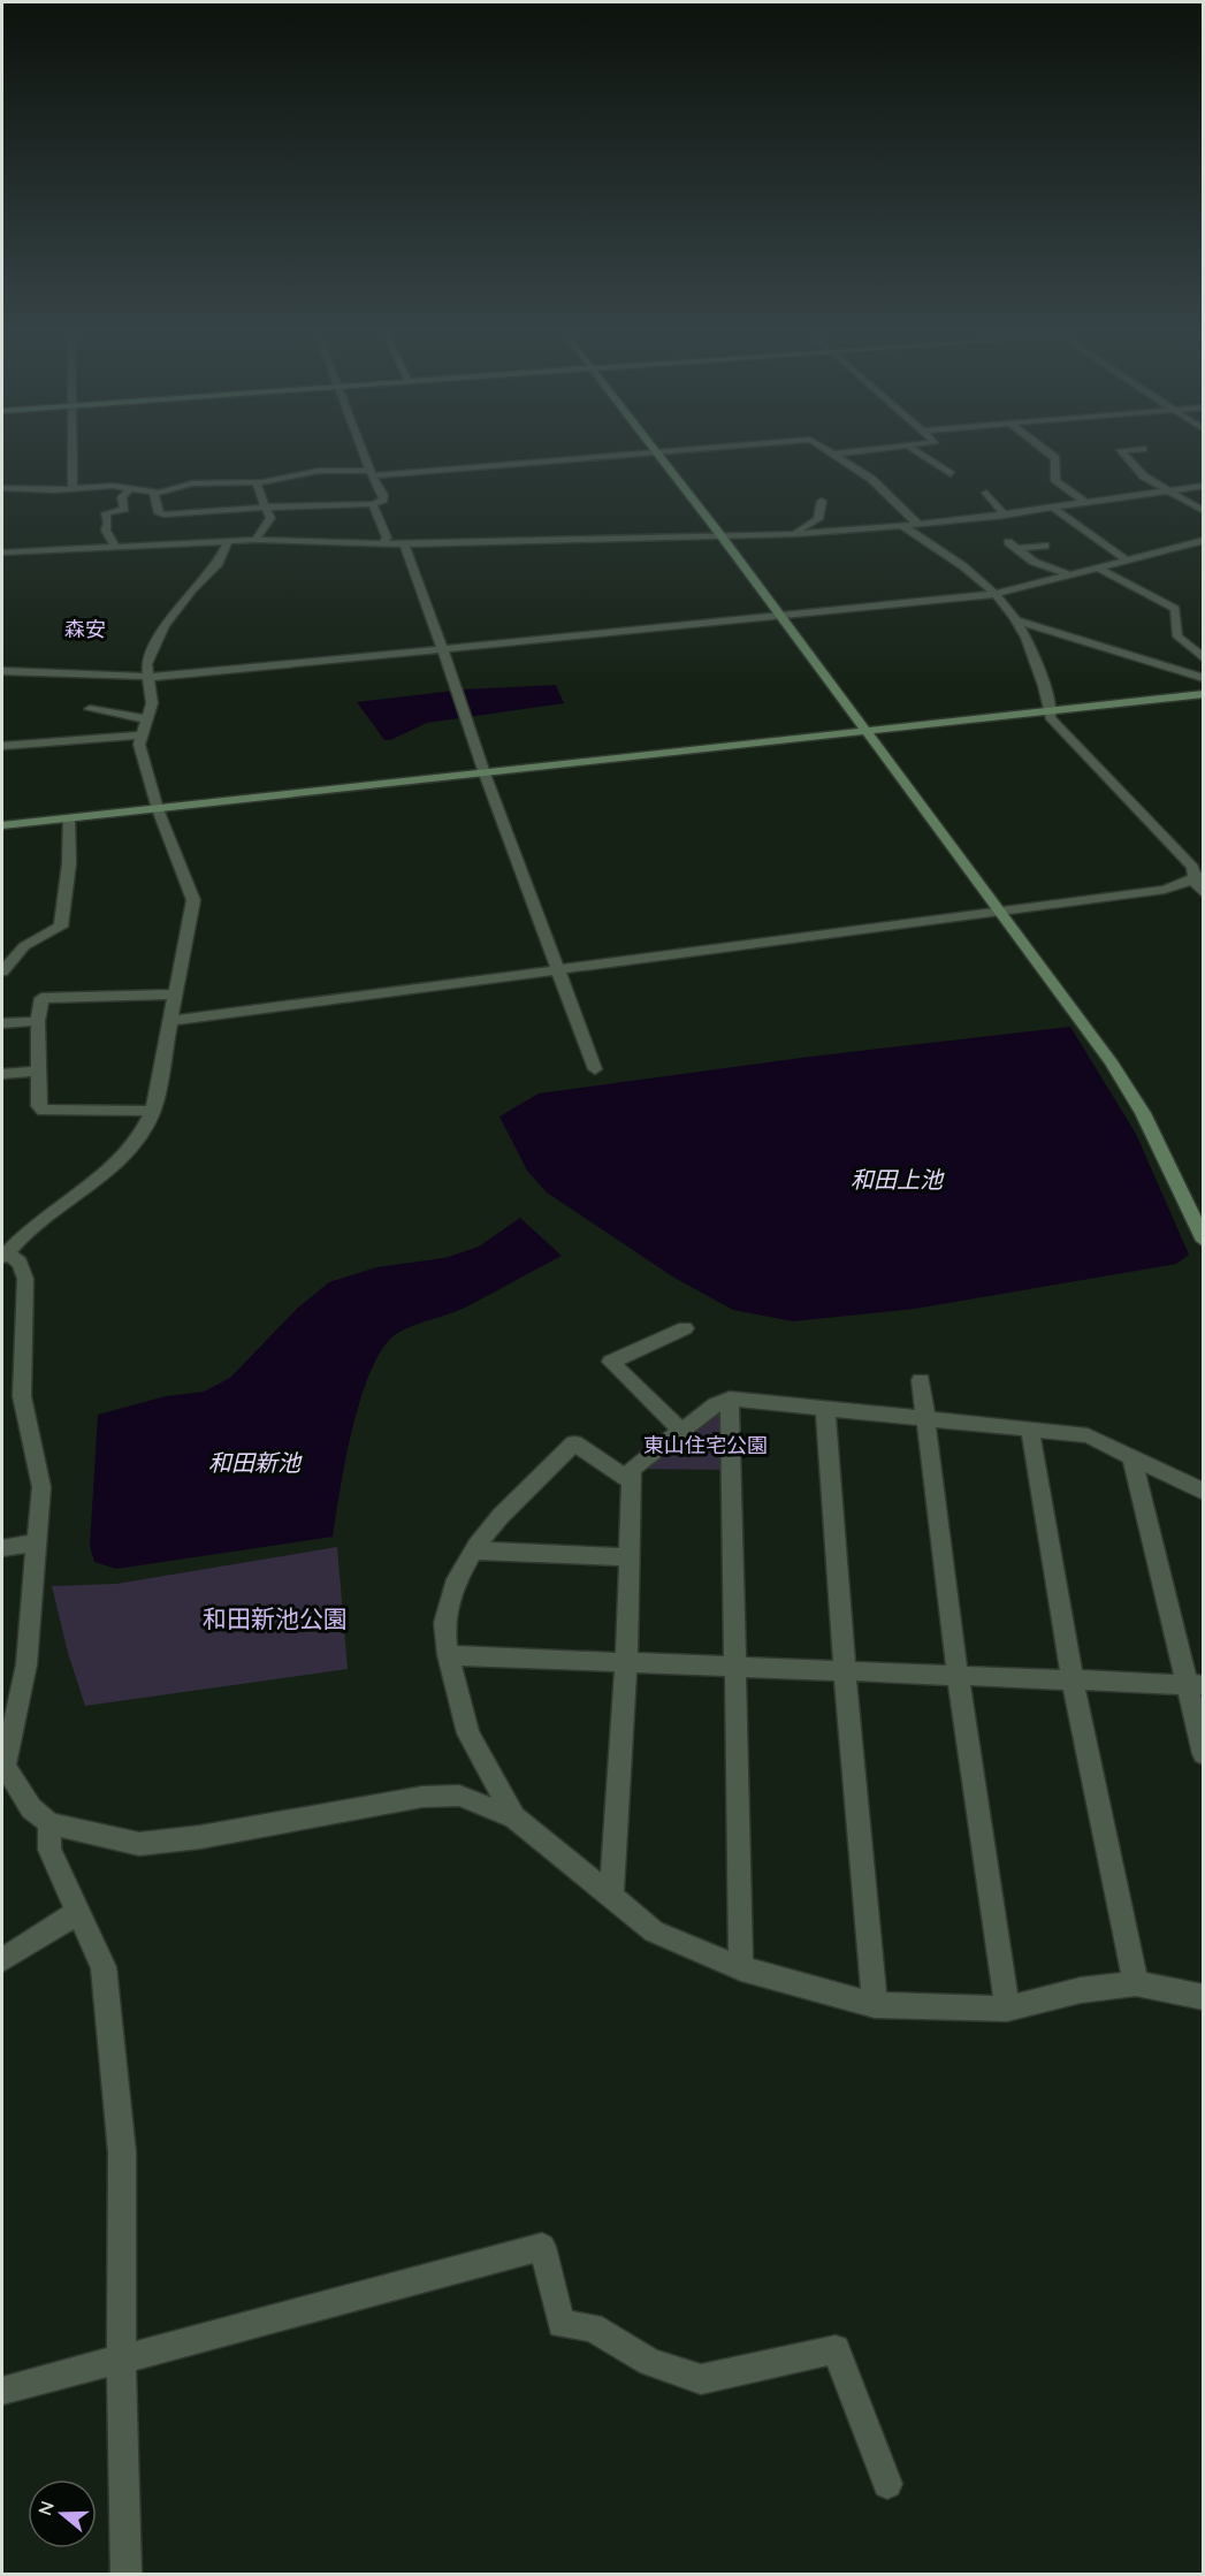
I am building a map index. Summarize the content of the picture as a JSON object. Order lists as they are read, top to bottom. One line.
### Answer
{"districts":["森安"],"water":["和田上池","和田新池"],"parks":["東山住宅公園","和田新池公園"],"north":"left"}
